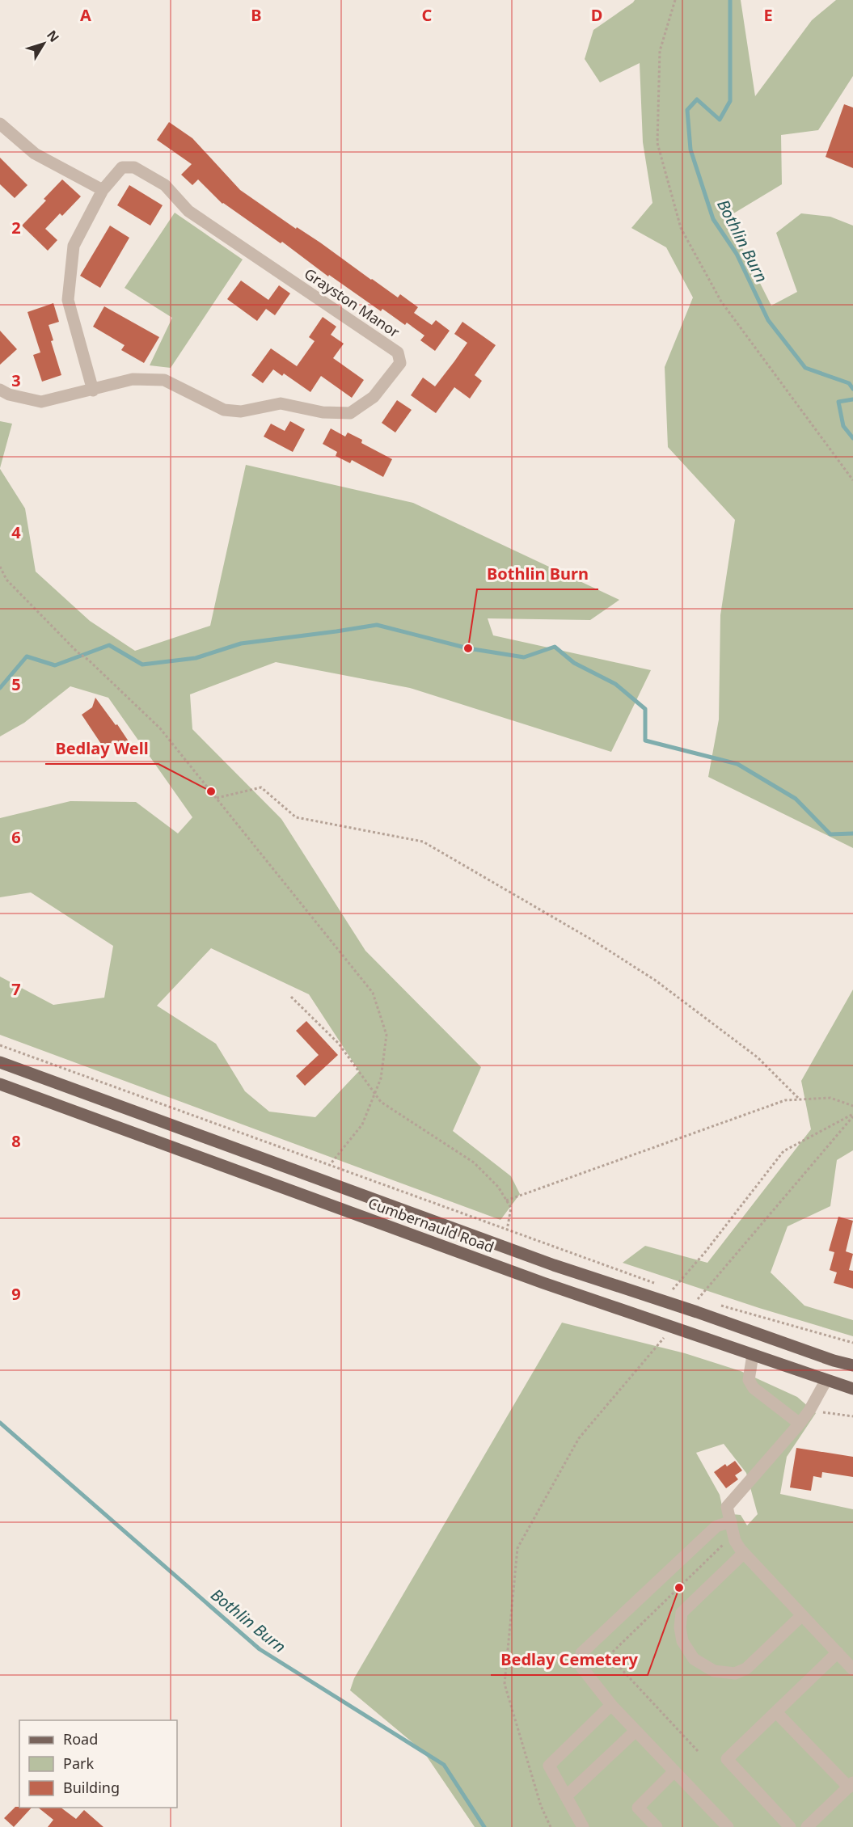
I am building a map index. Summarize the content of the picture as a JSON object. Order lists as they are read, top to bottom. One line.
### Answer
{"streets":{"main road":["Cumbernauld Road"],"street":["Grayston Manor"]},"water":["Bothlin Burn"],"places":["Bothlin Burn","Bedlay Well","Bedlay Cemetery"],"legend":["Road","Park","Building"],"north":"top right","grid":{"columns":["A","B","C","D","E"],"rows":["2","3","4","5","6","7","8","9"]}}
